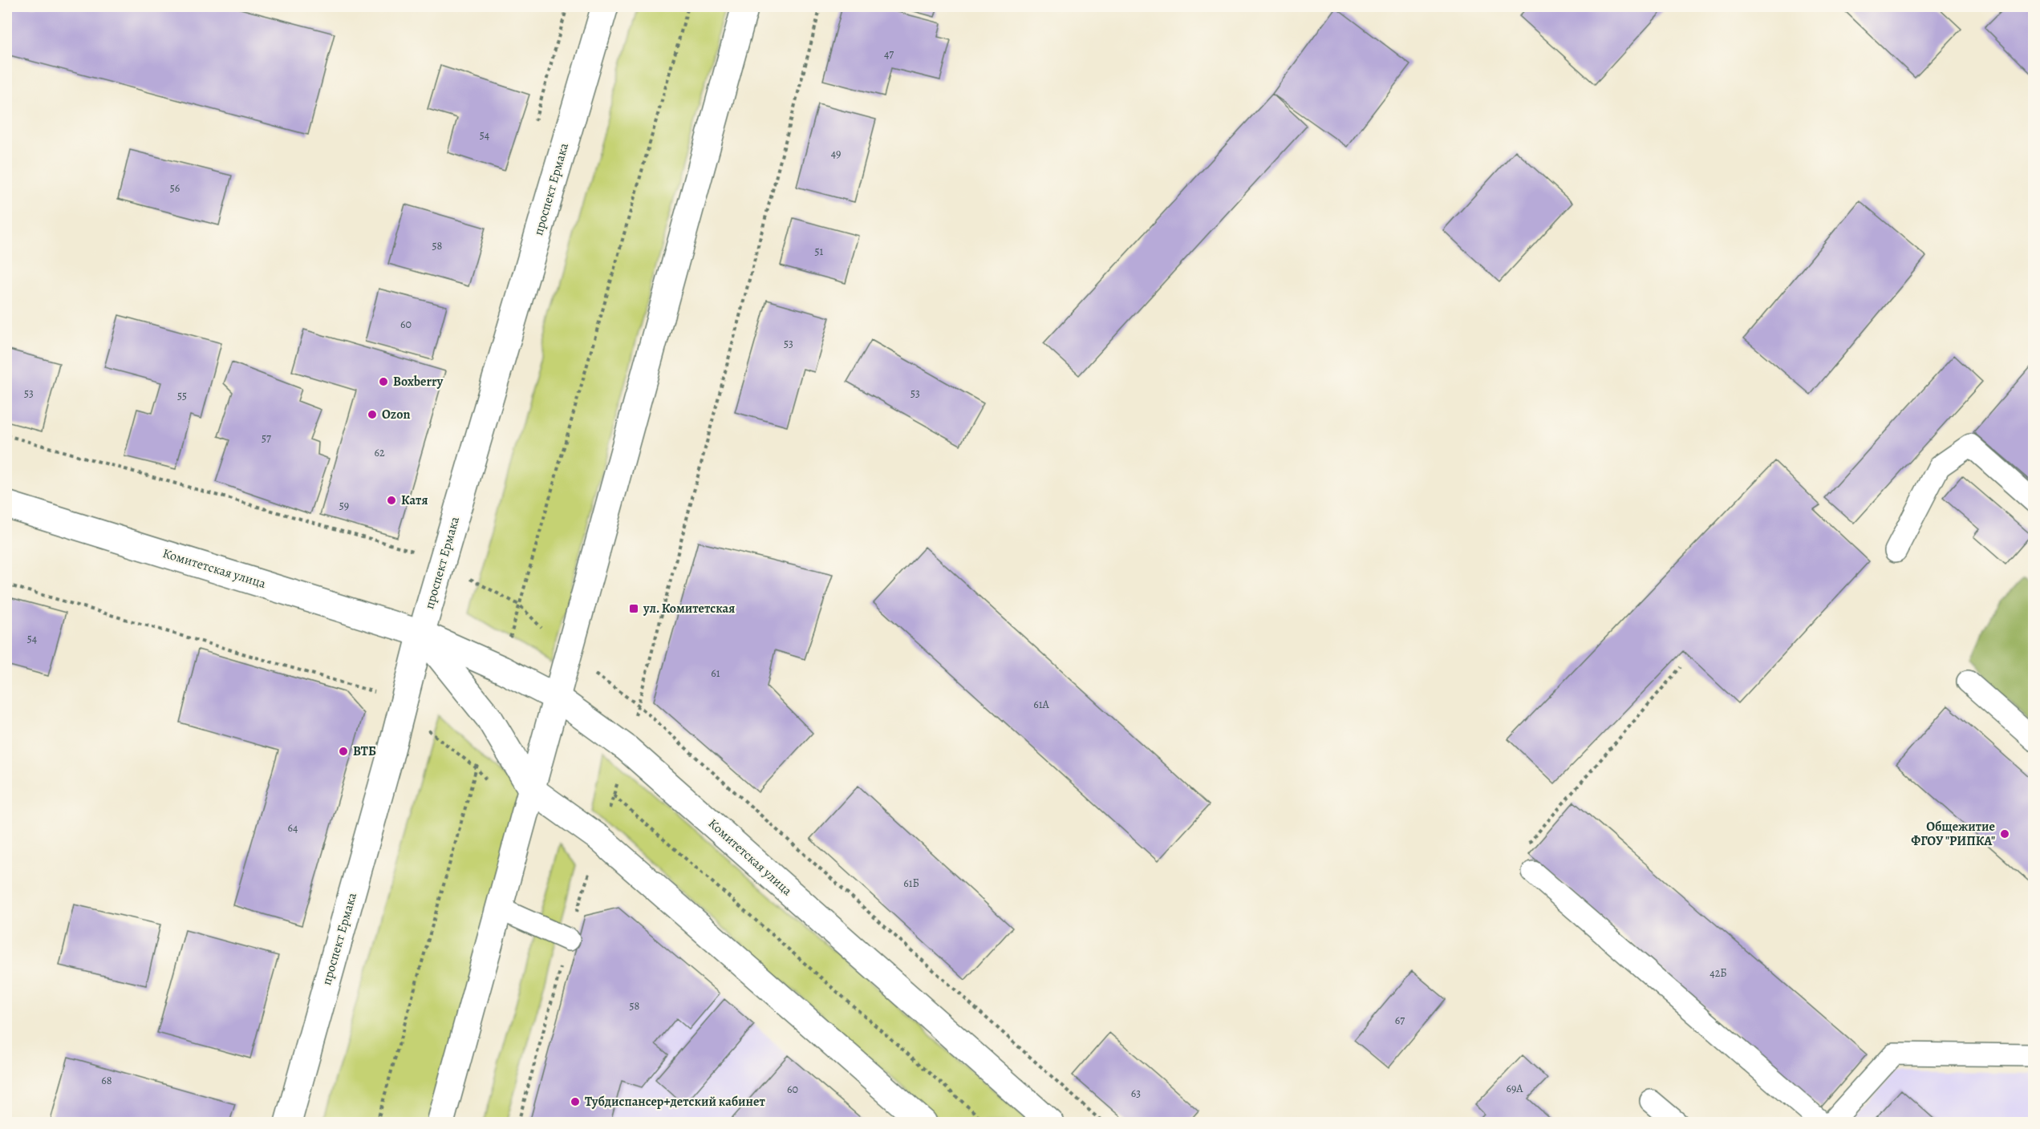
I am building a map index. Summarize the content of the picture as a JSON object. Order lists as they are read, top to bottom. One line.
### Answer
{"streets":{"main road":["проспект Ермака","Комитетская улица"]},"crossings":[["проспект Ермака","Комитетская улица"]],"places":{"other":["Boxberry","Ozon","Катя","ВТБ","Общежитие ФГОУ \"РИПКА\"","Тубдиспансер+детский кабинет"],"transit":["ул. Комитетская"]},"house_numbers":["47","54","49","56","58","51","60","53","53","53","55","57","62","59","54","61","61А","64","61Б","42Б","58","67","68","69А","60","63"]}
